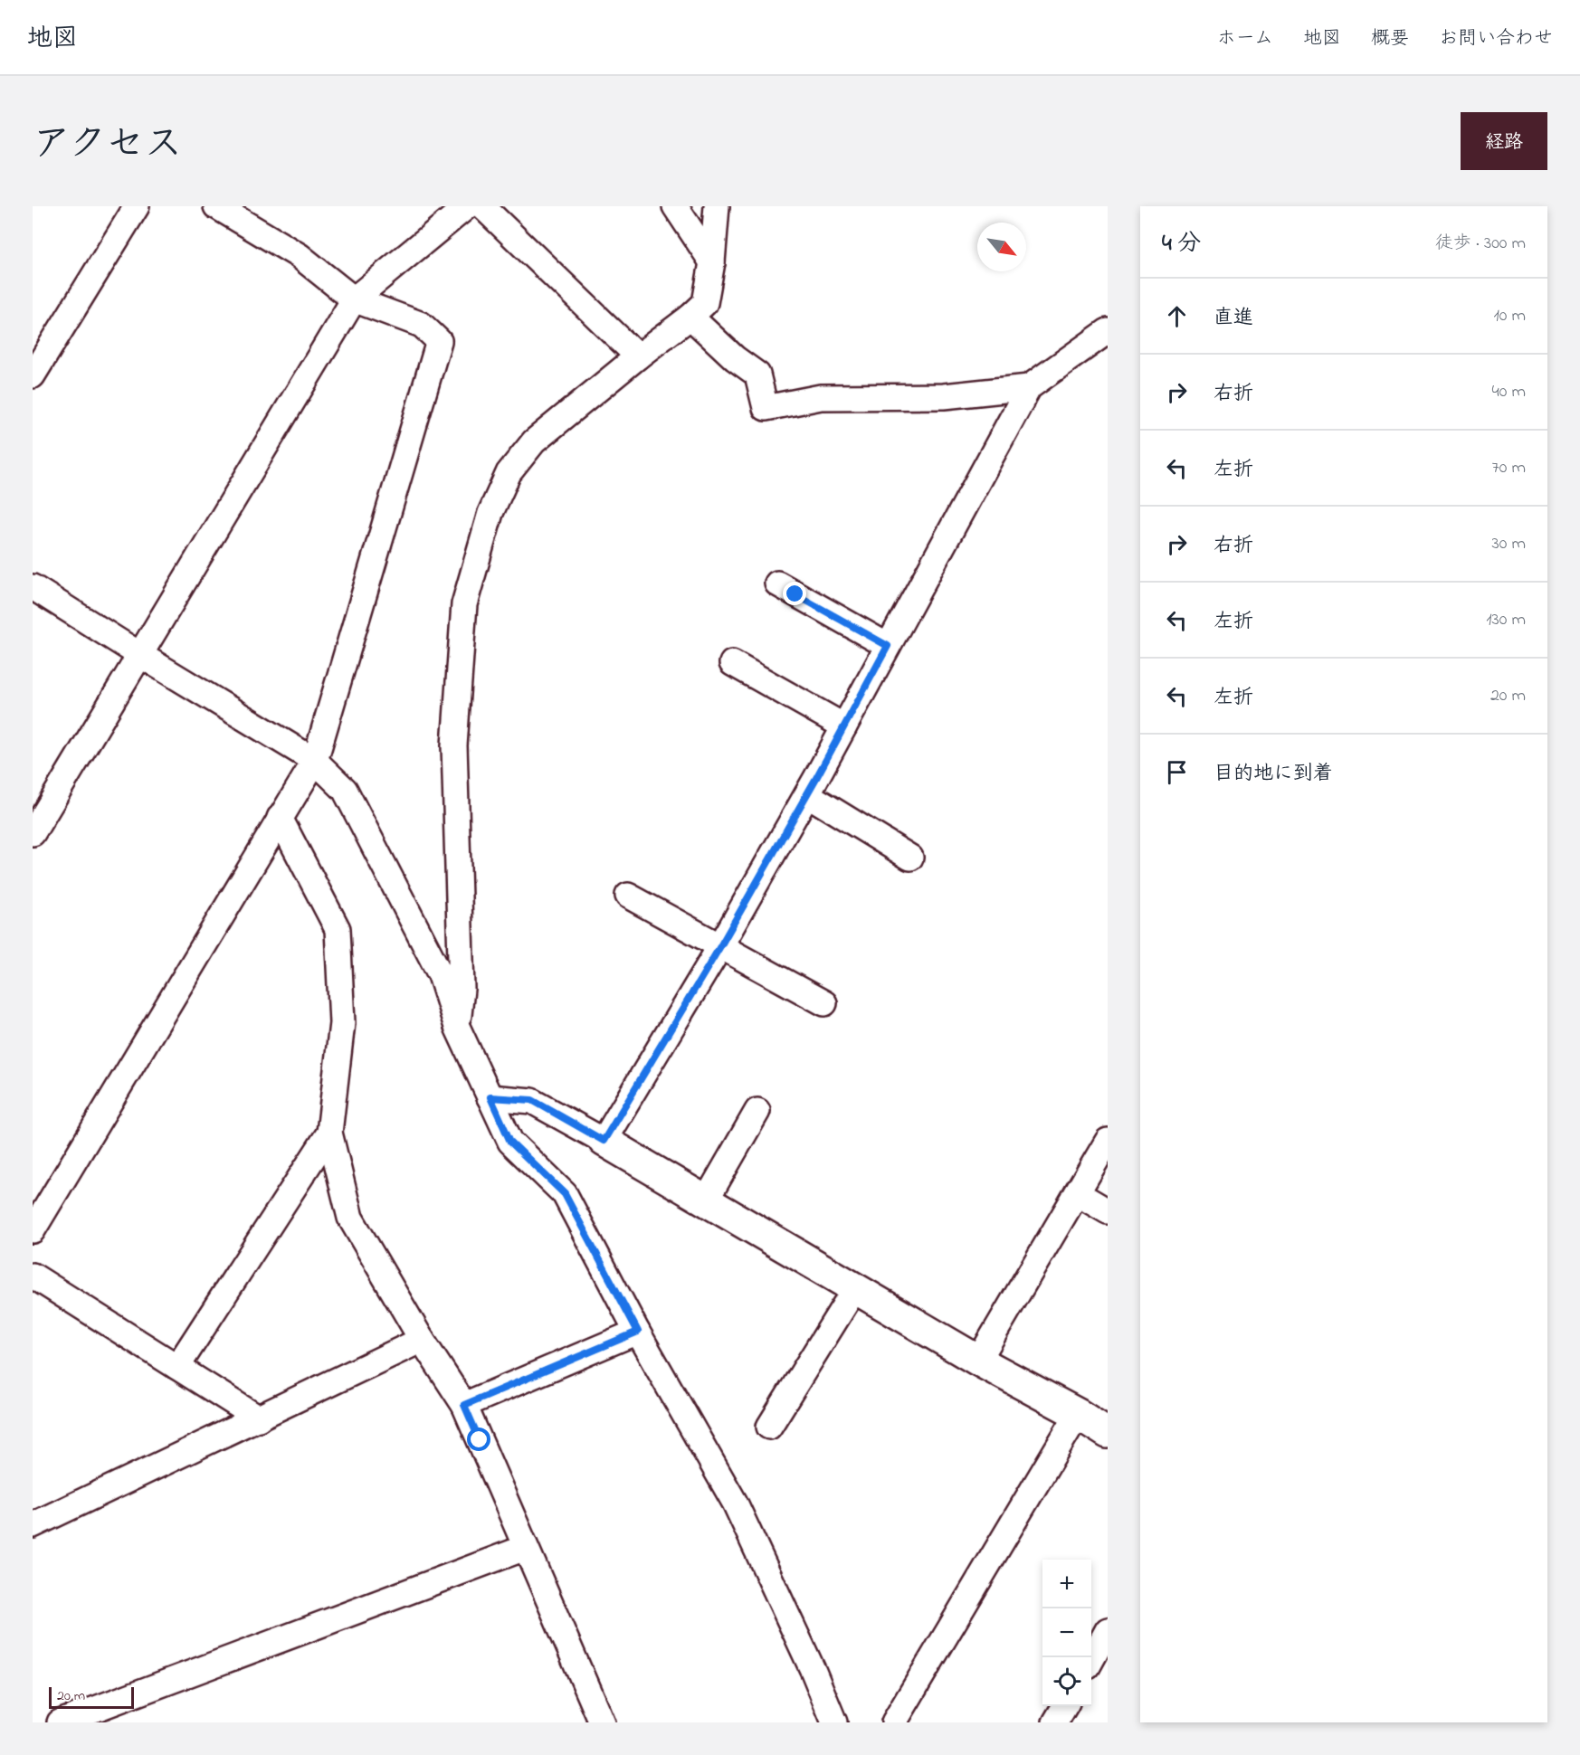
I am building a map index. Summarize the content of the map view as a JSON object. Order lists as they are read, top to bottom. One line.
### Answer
{"scale_bar":"20 m","north":"bottom right","page":{"header":"地図","nav":["ホーム","地図","概要","お問い合わせ"],"title":"アクセス","buttons":"経路","heading":["4 分","徒歩 · 300 m"],"list":[["直進","10 m"],["右折","40 m"],["左折","70 m"],["右折","30 m"],["左折","130 m"],["左折","20 m"],"目的地に到着"],"map_buttons":["+","−"],"scale":"20 m"}}
